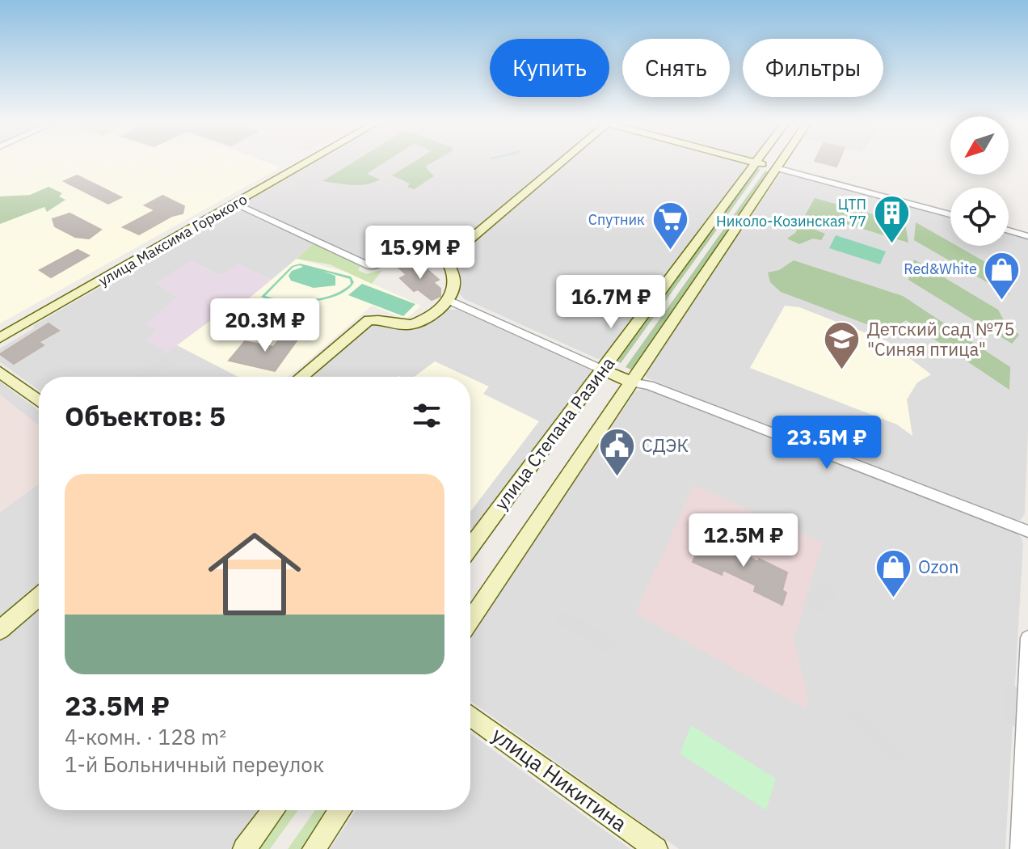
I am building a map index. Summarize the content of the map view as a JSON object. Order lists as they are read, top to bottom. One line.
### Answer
{"streets":{"main road":["улица Максима Горького","улица Степана Разина","улица Никитина"]},"places":{"building":["ЦТП Николо-Козинская 77"],"supermarket":["Спутник"],"shop":["Red&White","Ozon"],"school or university":["Детский сад №75 \"Синяя птица\""],"public building":["СДЭК"]},"north":"bottom left","page":{"chip":["Купить","Снять","Фильтры"],"price":["15.9M ₽","16.7M ₽","20.3M ₽","23.5M ₽","12.5M ₽"],"heading":"Объектов: 5","list":[{"name":"23.5M ₽","note":"4-комн. · 128 m² · 1-й Больничный переулок"}]}}
